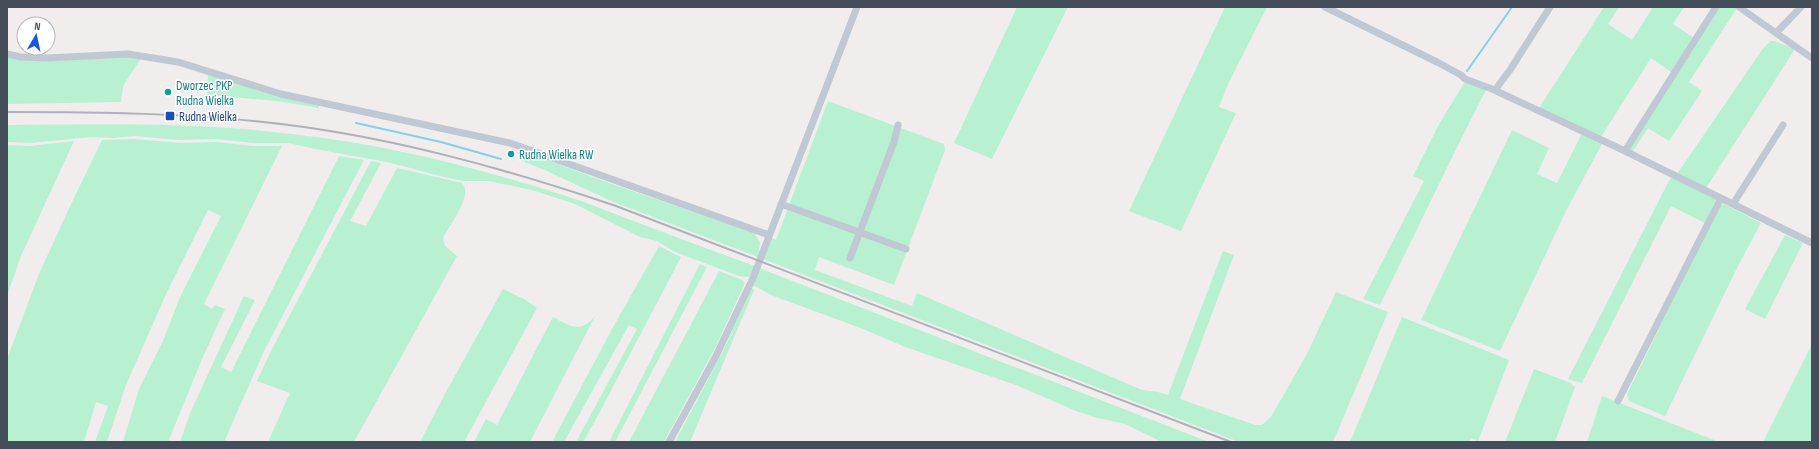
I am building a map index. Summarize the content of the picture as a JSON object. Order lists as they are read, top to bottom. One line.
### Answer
{"places":{"other":["Dworzec PKP Rudna Wielka","Rudna Wielka RW"],"transit":["Rudna Wielka"]},"north":"top"}
